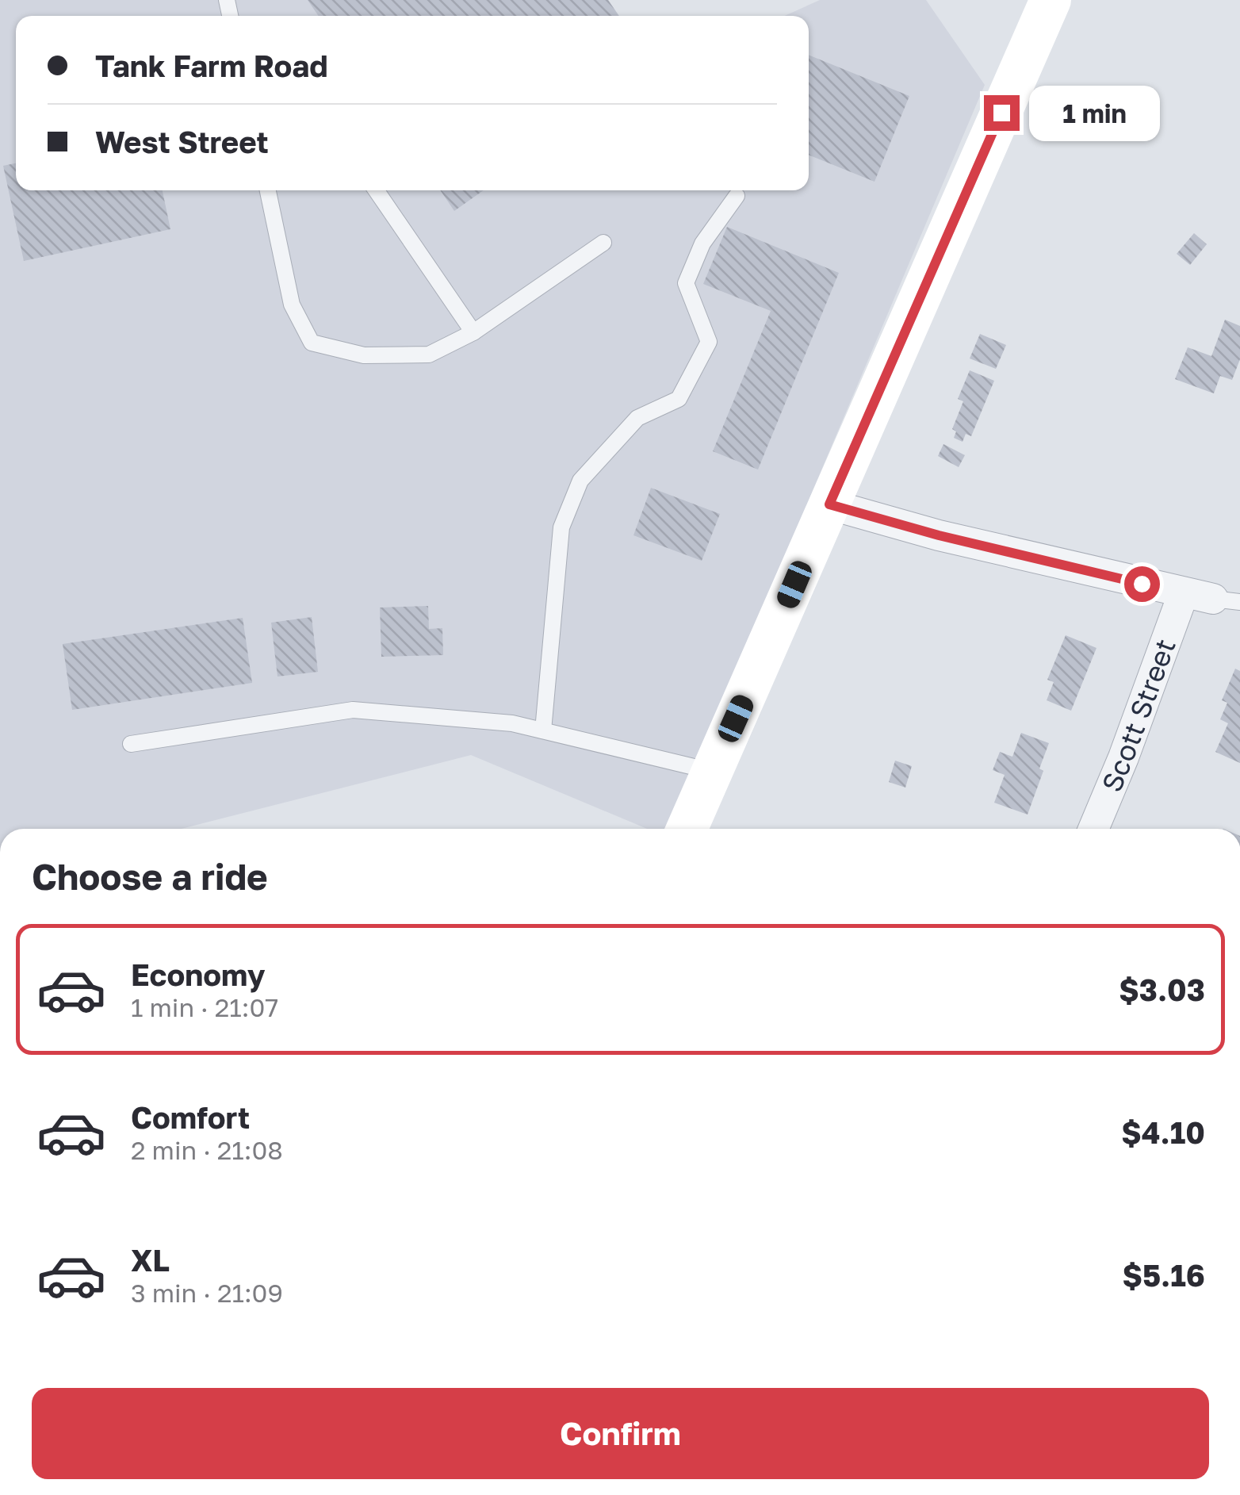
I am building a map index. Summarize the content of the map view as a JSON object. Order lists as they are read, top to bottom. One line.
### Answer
{"streets":{"street":["Scott Street"]},"page":{"banner":["Tank Farm Road","West Street"],"bubble":"1 min","heading":"Choose a ride","list":[{"name":"Economy","note":"1 min · 21:07","value":"$3.03"},{"name":"Comfort","note":"2 min · 21:08","value":"$4.10"},{"name":"XL","note":"3 min · 21:09","value":"$5.16"}],"buttons":"Confirm"}}
